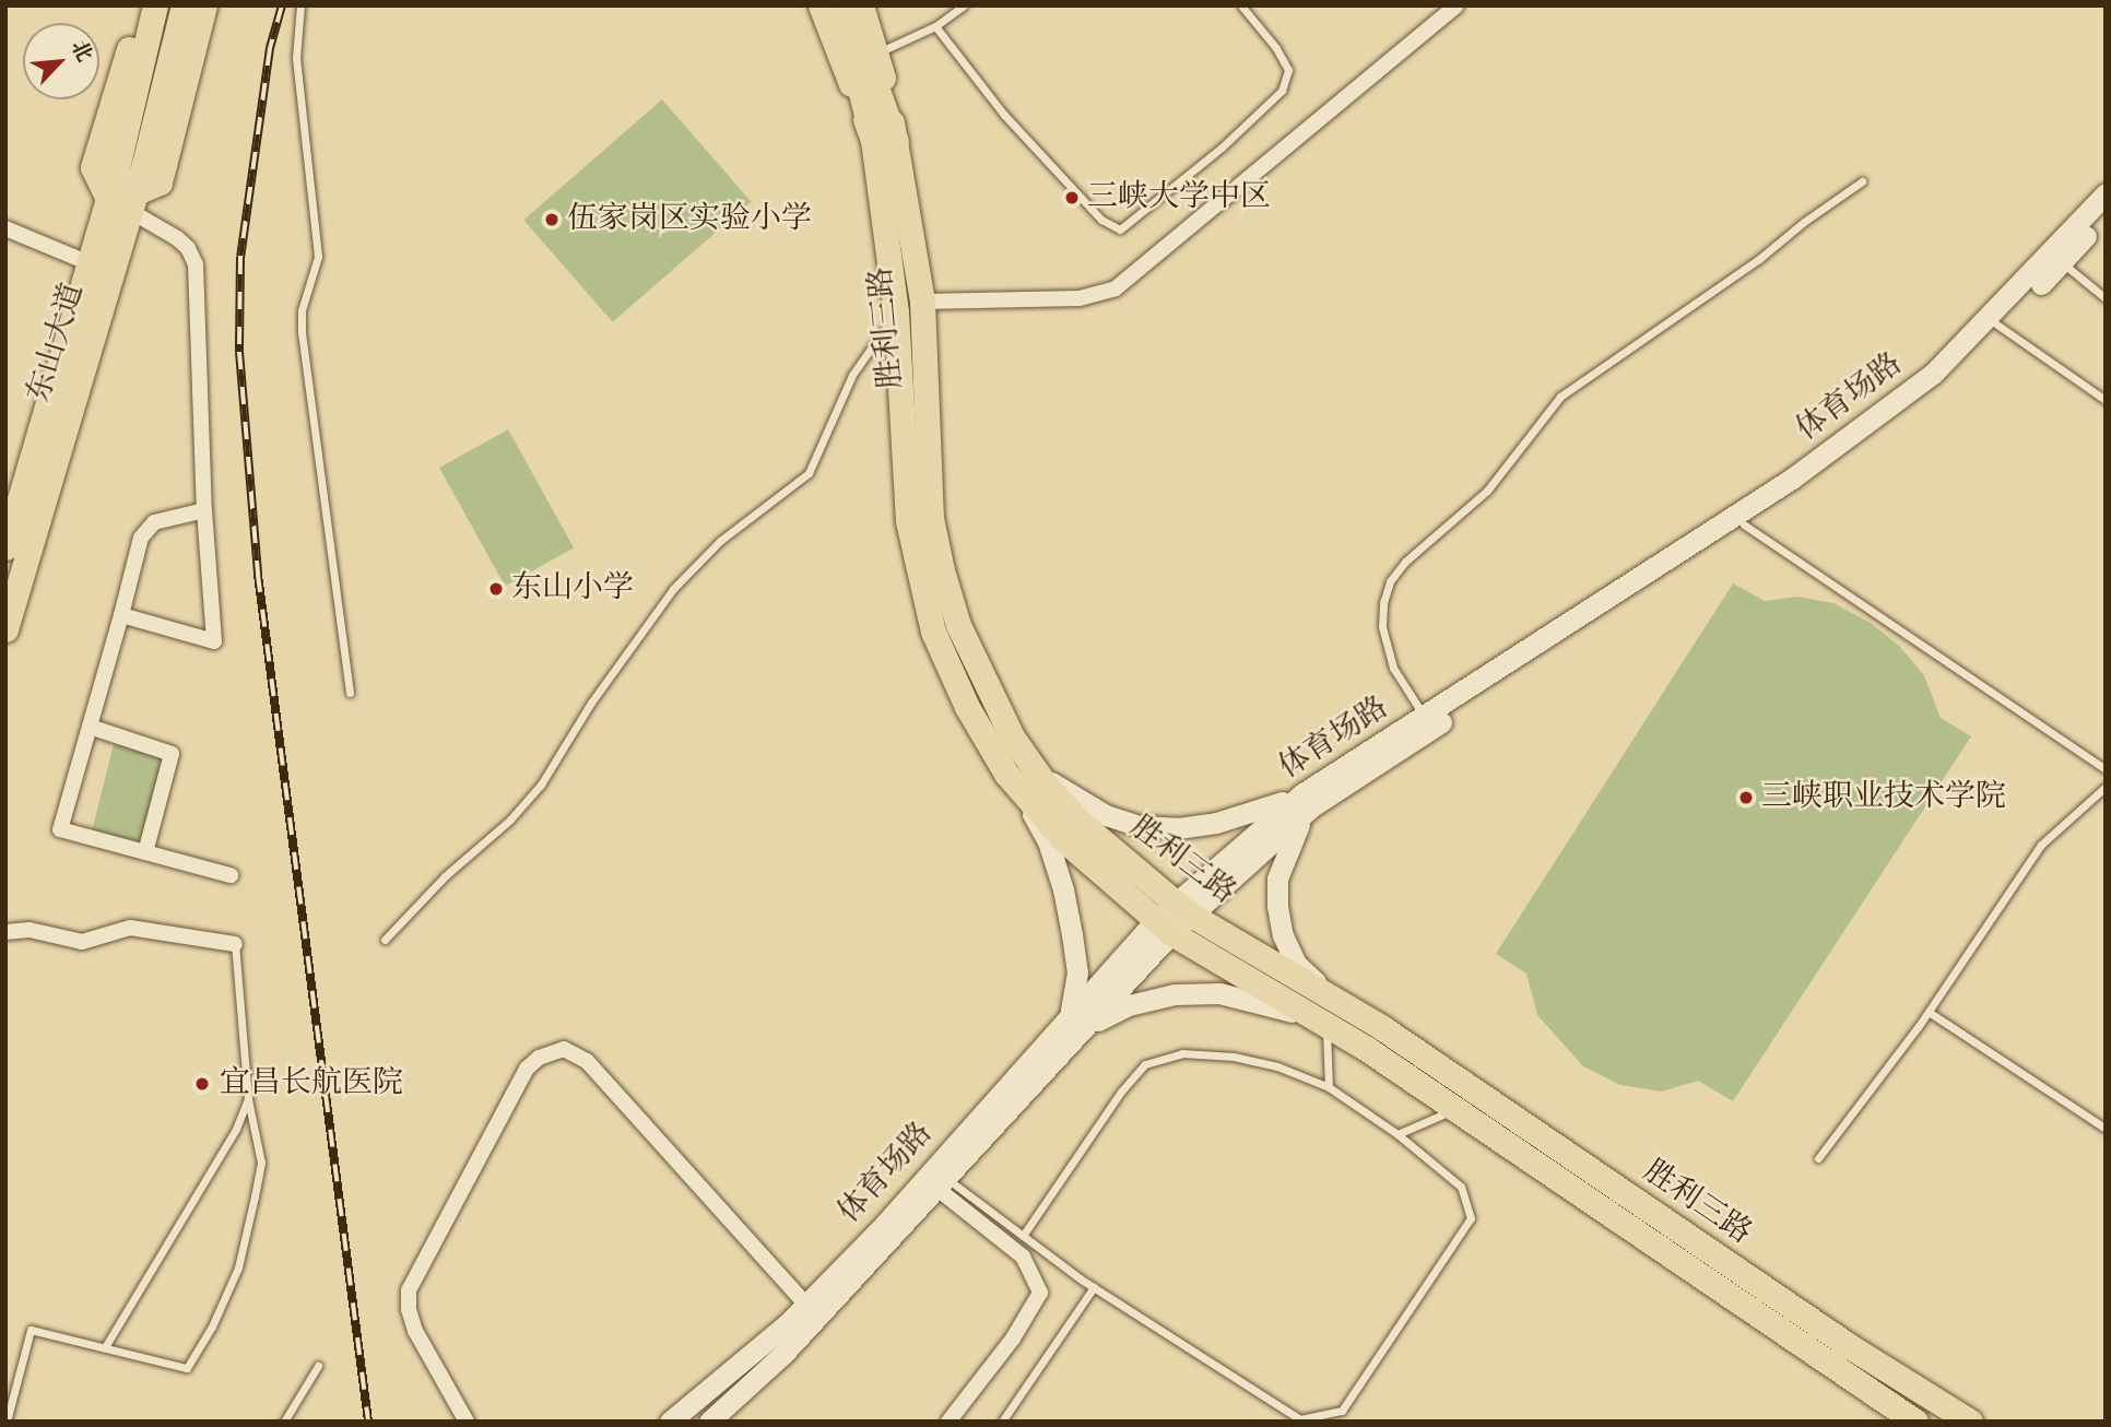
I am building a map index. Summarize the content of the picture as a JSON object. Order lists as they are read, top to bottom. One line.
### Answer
{"streets":{"main road":["胜利三路","东山大道","体育场路"]},"crossings":[["胜利三路","体育场路"]],"places":["三峡大学中区","伍家岗区实验小学","东山小学","三峡职业技术学院","宜昌长航医院"],"north":"top right"}
